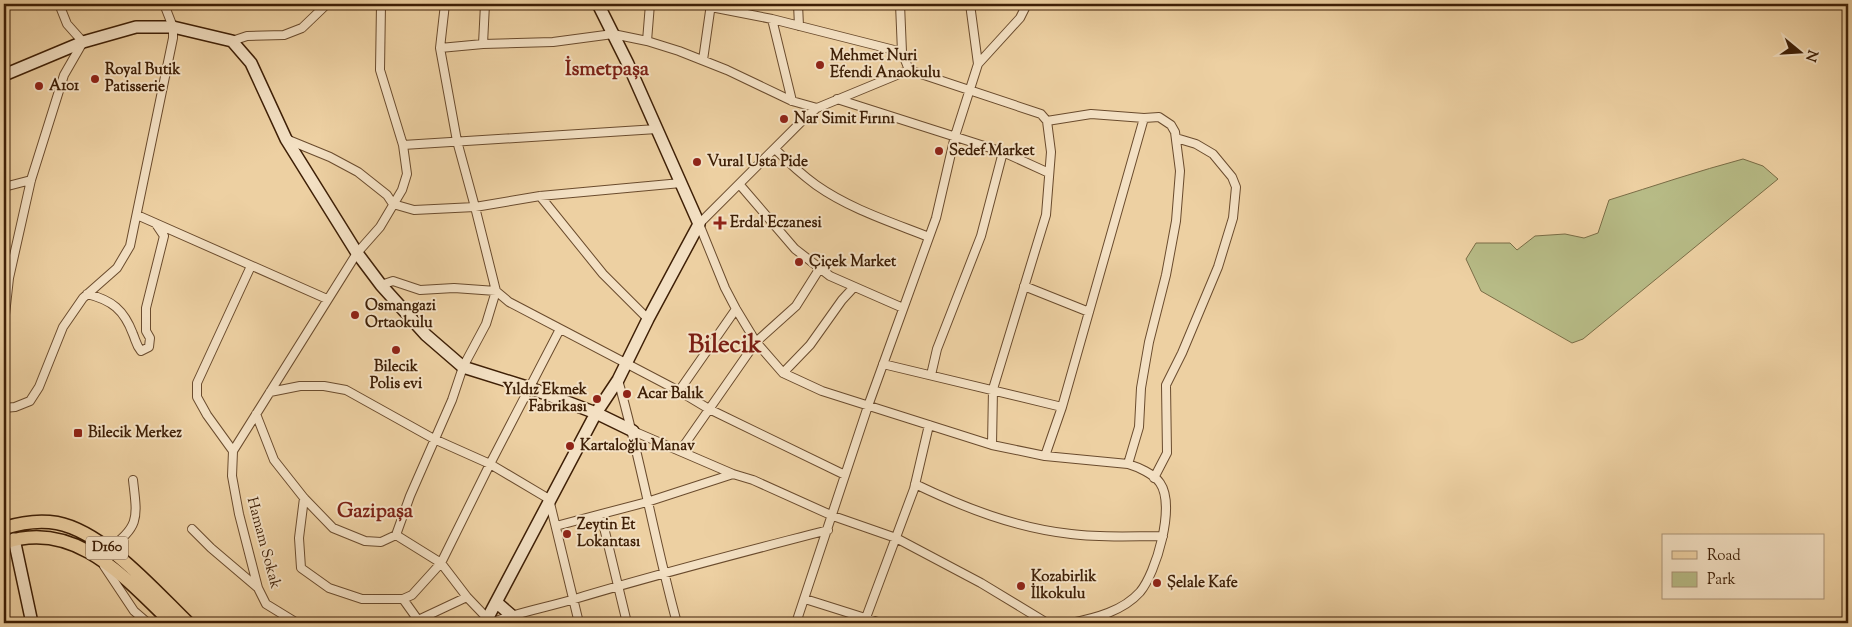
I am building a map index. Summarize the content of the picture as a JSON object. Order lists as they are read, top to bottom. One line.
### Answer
{"streets":{"main road":["D160"],"street":["Hamam Sokak"]},"districts":["İsmetpaşa","Bilecik","Gazipaşa"],"places":{"other":["Mehmet Nuri Efendi Anaokulu","Royal Butik Patisserie","A101","Nar Simit Fırını","Sedef Market","Vural Usta Pide","Çiçek Market","Osmangazi Ortaokulu","Bilecik Polis evi","Acar Balık","Yıldız Ekmek Fabrikası","Kartaloğlu Manav","Zeytin Et Lokantası","Şelale Kafe","Kozabirlik İlkokulu"],"health":["Erdal Eczanesi"],"transit":["Bilecik Merkez"]},"legend":["Road","Park"],"north":"right"}
